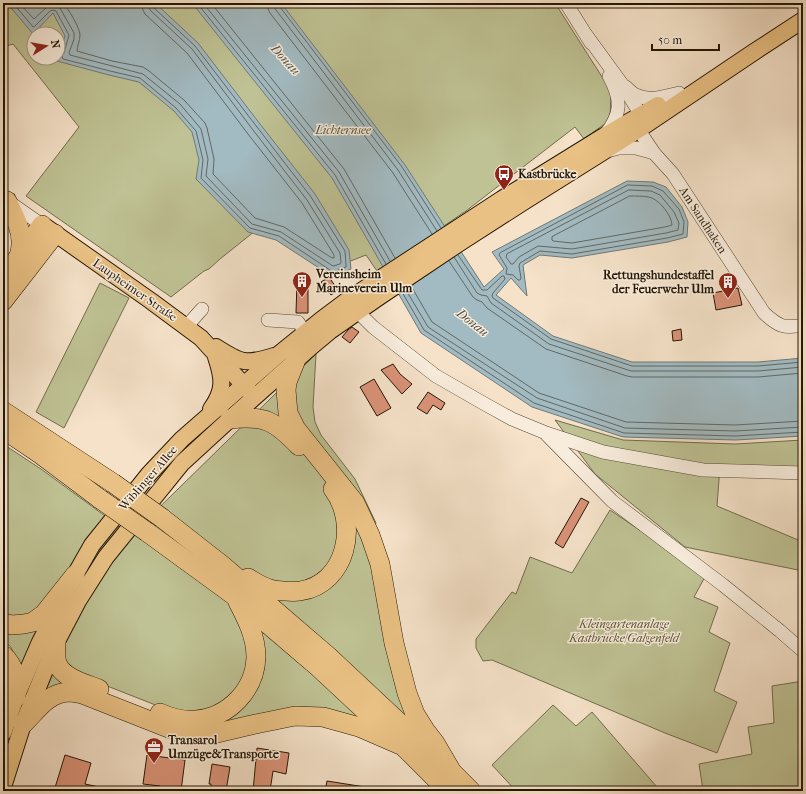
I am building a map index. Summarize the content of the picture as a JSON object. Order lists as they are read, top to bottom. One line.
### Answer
{"streets":{"main road":["Laupheimer Straße","Wiblinger Allee"],"street":["Am Sandhaken"]},"crossings":[["Laupheimer Straße","Wiblinger Allee"]],"water":["Donau"],"parks":["Lichternsee","Kleingartenanlage Kastbrücke/Galgenfeld"],"places":{"bus stop":["Kastbrücke"],"building":["Vereinsheim Marineverein Ulm","Rettungshundestaffel der Feuerwehr Ulm"],"office":["Transarol Umzüge&Transporte"]},"scale_bar":"50 m","north":"right"}
